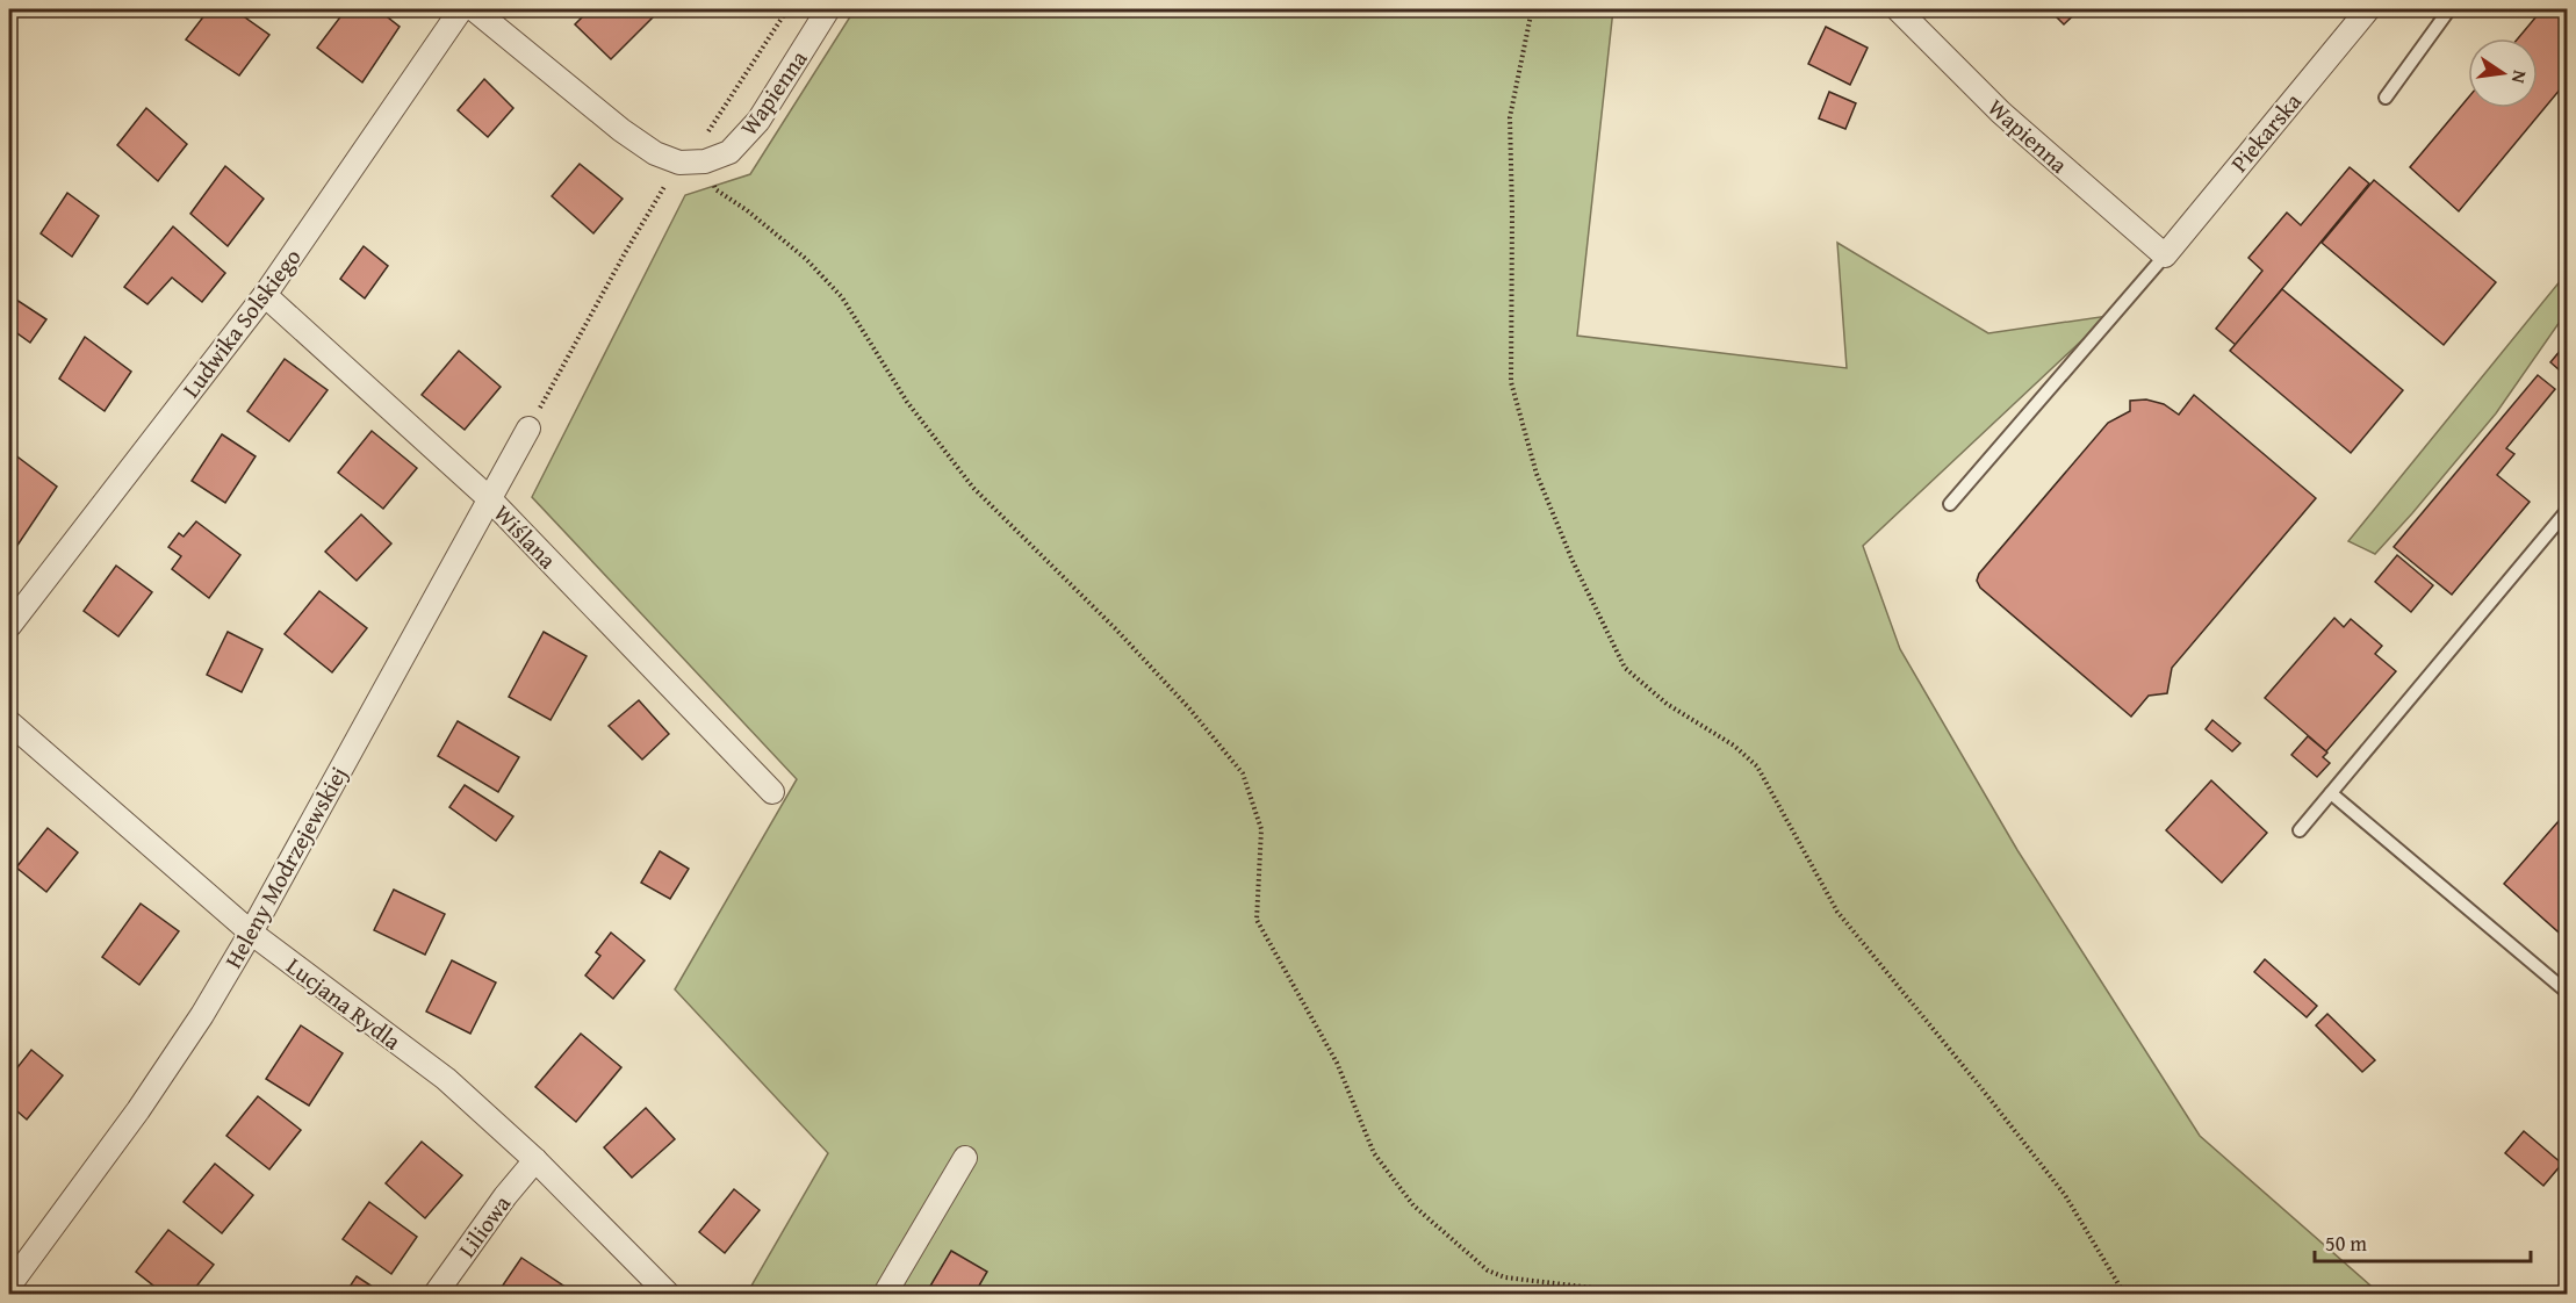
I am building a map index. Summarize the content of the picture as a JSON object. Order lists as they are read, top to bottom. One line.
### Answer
{"streets":{"street":["Wapienna","Piekarska","Ludwika Solskiego","Wiślana","Heleny Modrzejewskiej","Lucjana Rydla","Liliowa"]},"crossings":[["Wapienna","Piekarska"],["Ludwika Solskiego","Wiślana"],["Wiślana","Heleny Modrzejewskiej"],["Heleny Modrzejewskiej","Lucjana Rydla"],["Lucjana Rydla","Liliowa"]],"scale_bar":"50 m","north":"right"}
